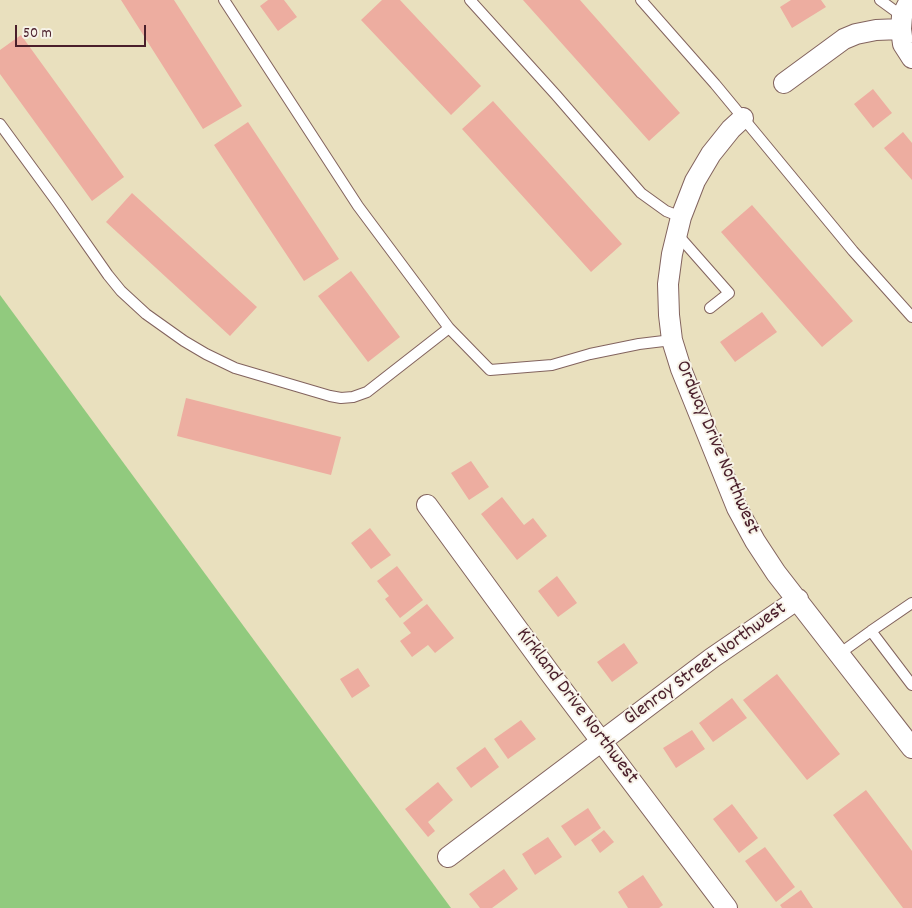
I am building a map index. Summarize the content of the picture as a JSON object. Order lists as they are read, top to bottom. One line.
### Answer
{"streets":{"street":["Ordway Drive Northwest","Glenroy Street Northwest","Kirkland Drive Northwest"]},"crossings":[["Ordway Drive Northwest","Glenroy Street Northwest"],["Glenroy Street Northwest","Kirkland Drive Northwest"]],"scale_bar":"50 m"}
